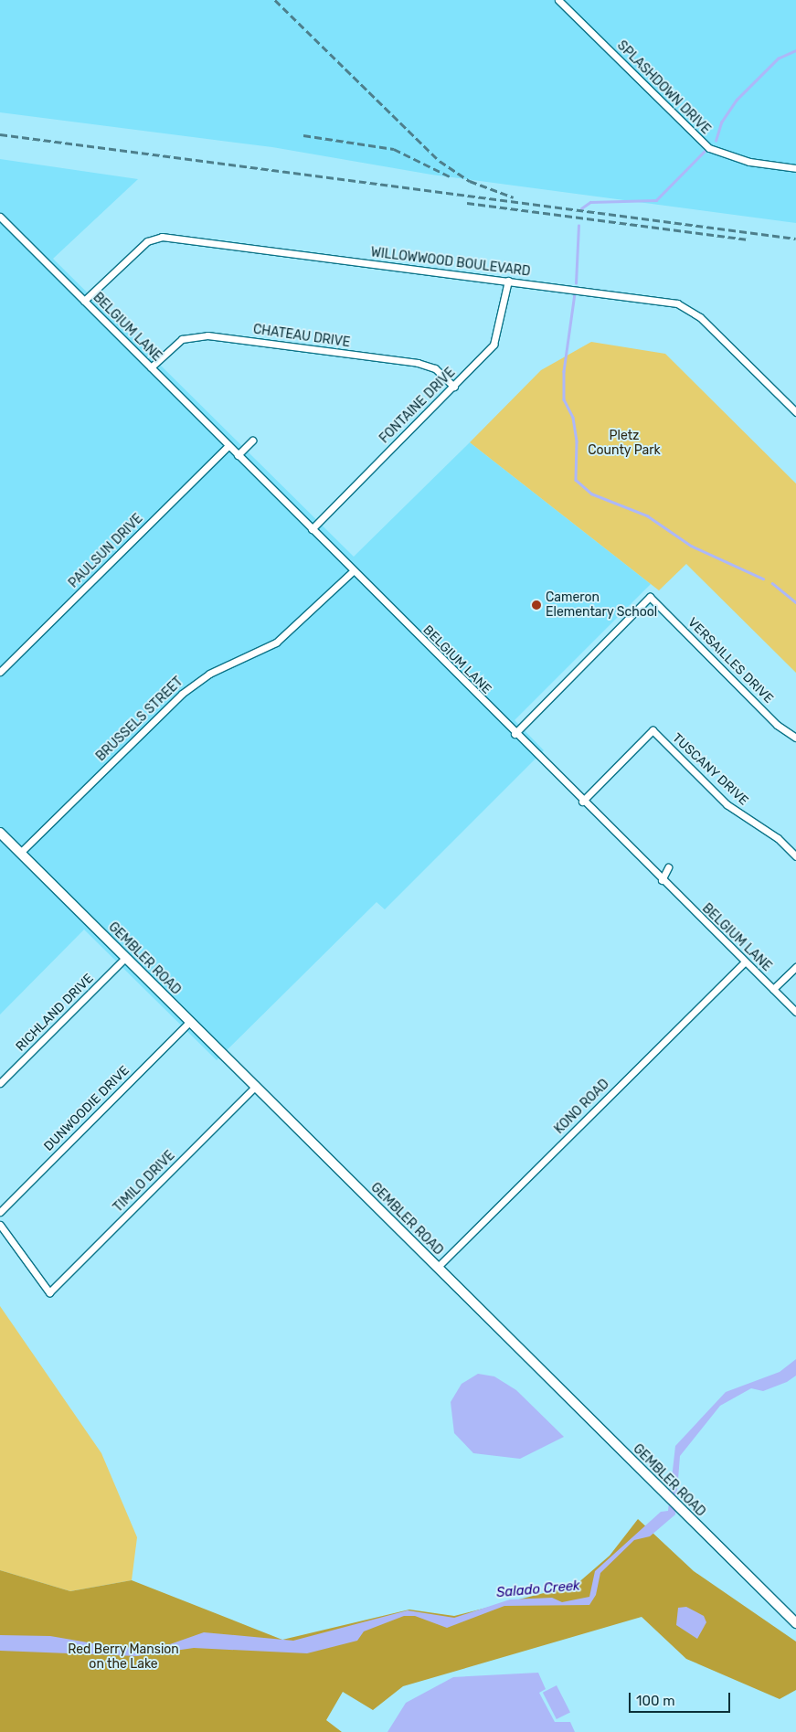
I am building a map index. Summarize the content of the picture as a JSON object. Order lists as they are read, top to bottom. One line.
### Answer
{"streets":{"main road":["GEMBLER ROAD"],"street":["SPLASHDOWN DRIVE","WILLOWWOOD BOULEVARD","BELGIUM LANE","CHATEAU DRIVE","FONTAINE DRIVE","PAULSUN DRIVE","VERSAILLES DRIVE","BRUSSELS STREET","TUSCANY DRIVE","RICHLAND DRIVE","KONO ROAD","DUNWOODIE DRIVE","TIMILO DRIVE"]},"crossings":[["WILLOWWOOD BOULEVARD","BELGIUM LANE"],["WILLOWWOOD BOULEVARD","FONTAINE DRIVE"],["BELGIUM LANE","CHATEAU DRIVE"],["BELGIUM LANE","FONTAINE DRIVE"],["BELGIUM LANE","PAULSUN DRIVE"],["BELGIUM LANE","VERSAILLES DRIVE"],["BELGIUM LANE","BRUSSELS STREET"],["BELGIUM LANE","TUSCANY DRIVE"],["BELGIUM LANE","KONO ROAD"],["CHATEAU DRIVE","FONTAINE DRIVE"],["BRUSSELS STREET","GEMBLER ROAD"],["GEMBLER ROAD","RICHLAND DRIVE"],["GEMBLER ROAD","KONO ROAD"],["GEMBLER ROAD","DUNWOODIE DRIVE"],["GEMBLER ROAD","TIMILO DRIVE"]],"water":["Salado Creek"],"parks":["Pletz County Park","Red Berry Mansion on the Lake"],"places":["Cameron Elementary School"],"scale_bar":"100 m"}
